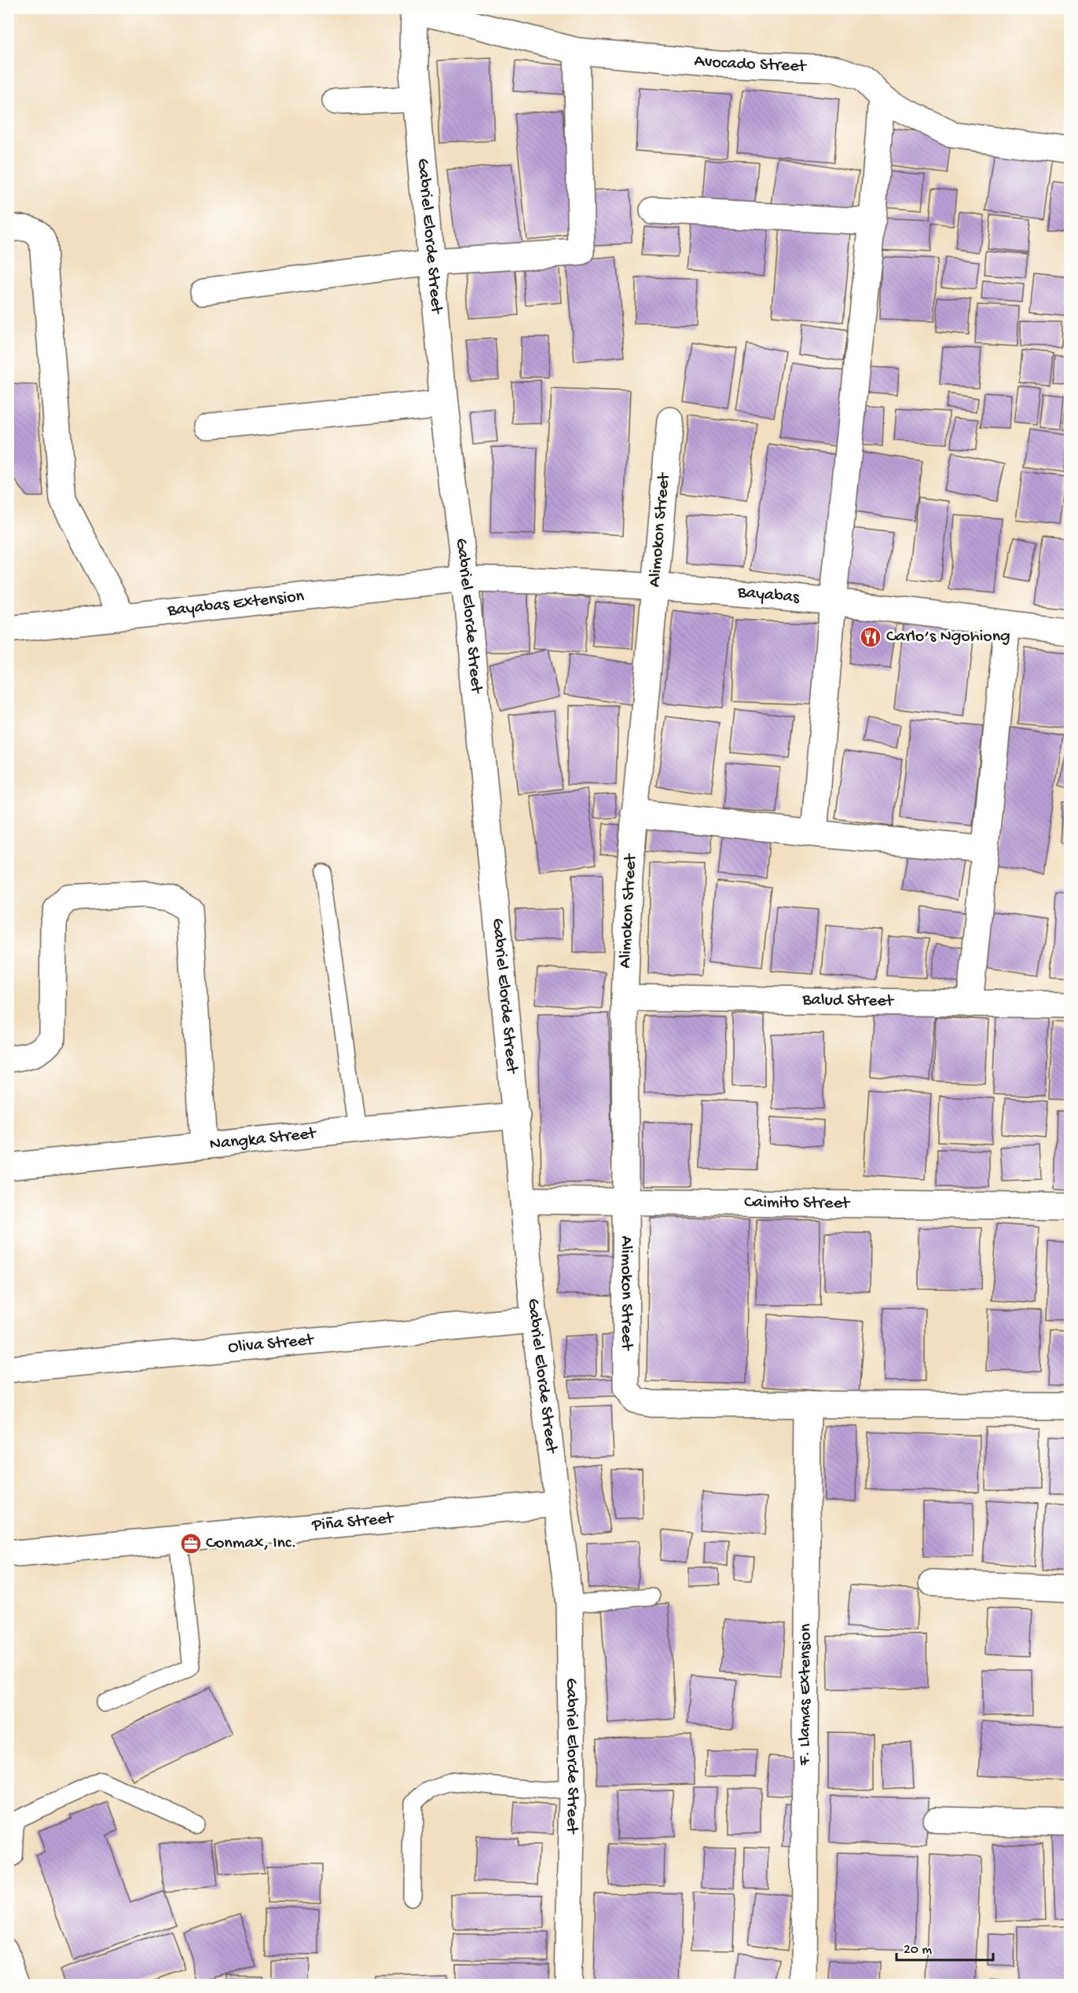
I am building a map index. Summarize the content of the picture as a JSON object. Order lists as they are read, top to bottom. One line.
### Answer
{"streets":{"street":["Avocado Street","Gabriel Elorde Street","Alimokon Street","Bayabas","Bayabas Extension","Balud Street","Nangka Street","Caimito Street","Oliva Street","Piña Street","F. Llamas Extension"]},"crossings":[["Avocado Street","Gabriel Elorde Street"],["Gabriel Elorde Street","Bayabas"],["Gabriel Elorde Street","Bayabas Extension"],["Gabriel Elorde Street","Nangka Street"],["Gabriel Elorde Street","Caimito Street"],["Gabriel Elorde Street","Oliva Street"],["Gabriel Elorde Street","Piña Street"],["Alimokon Street","Bayabas"],["Alimokon Street","Balud Street"],["Alimokon Street","Caimito Street"],["Alimokon Street","F. Llamas Extension"],["Bayabas","Bayabas Extension"]],"places":{"restaurant":["Carlo’s Ngohiong"],"office":["Conmax, Inc."]},"scale_bar":"20 m"}
